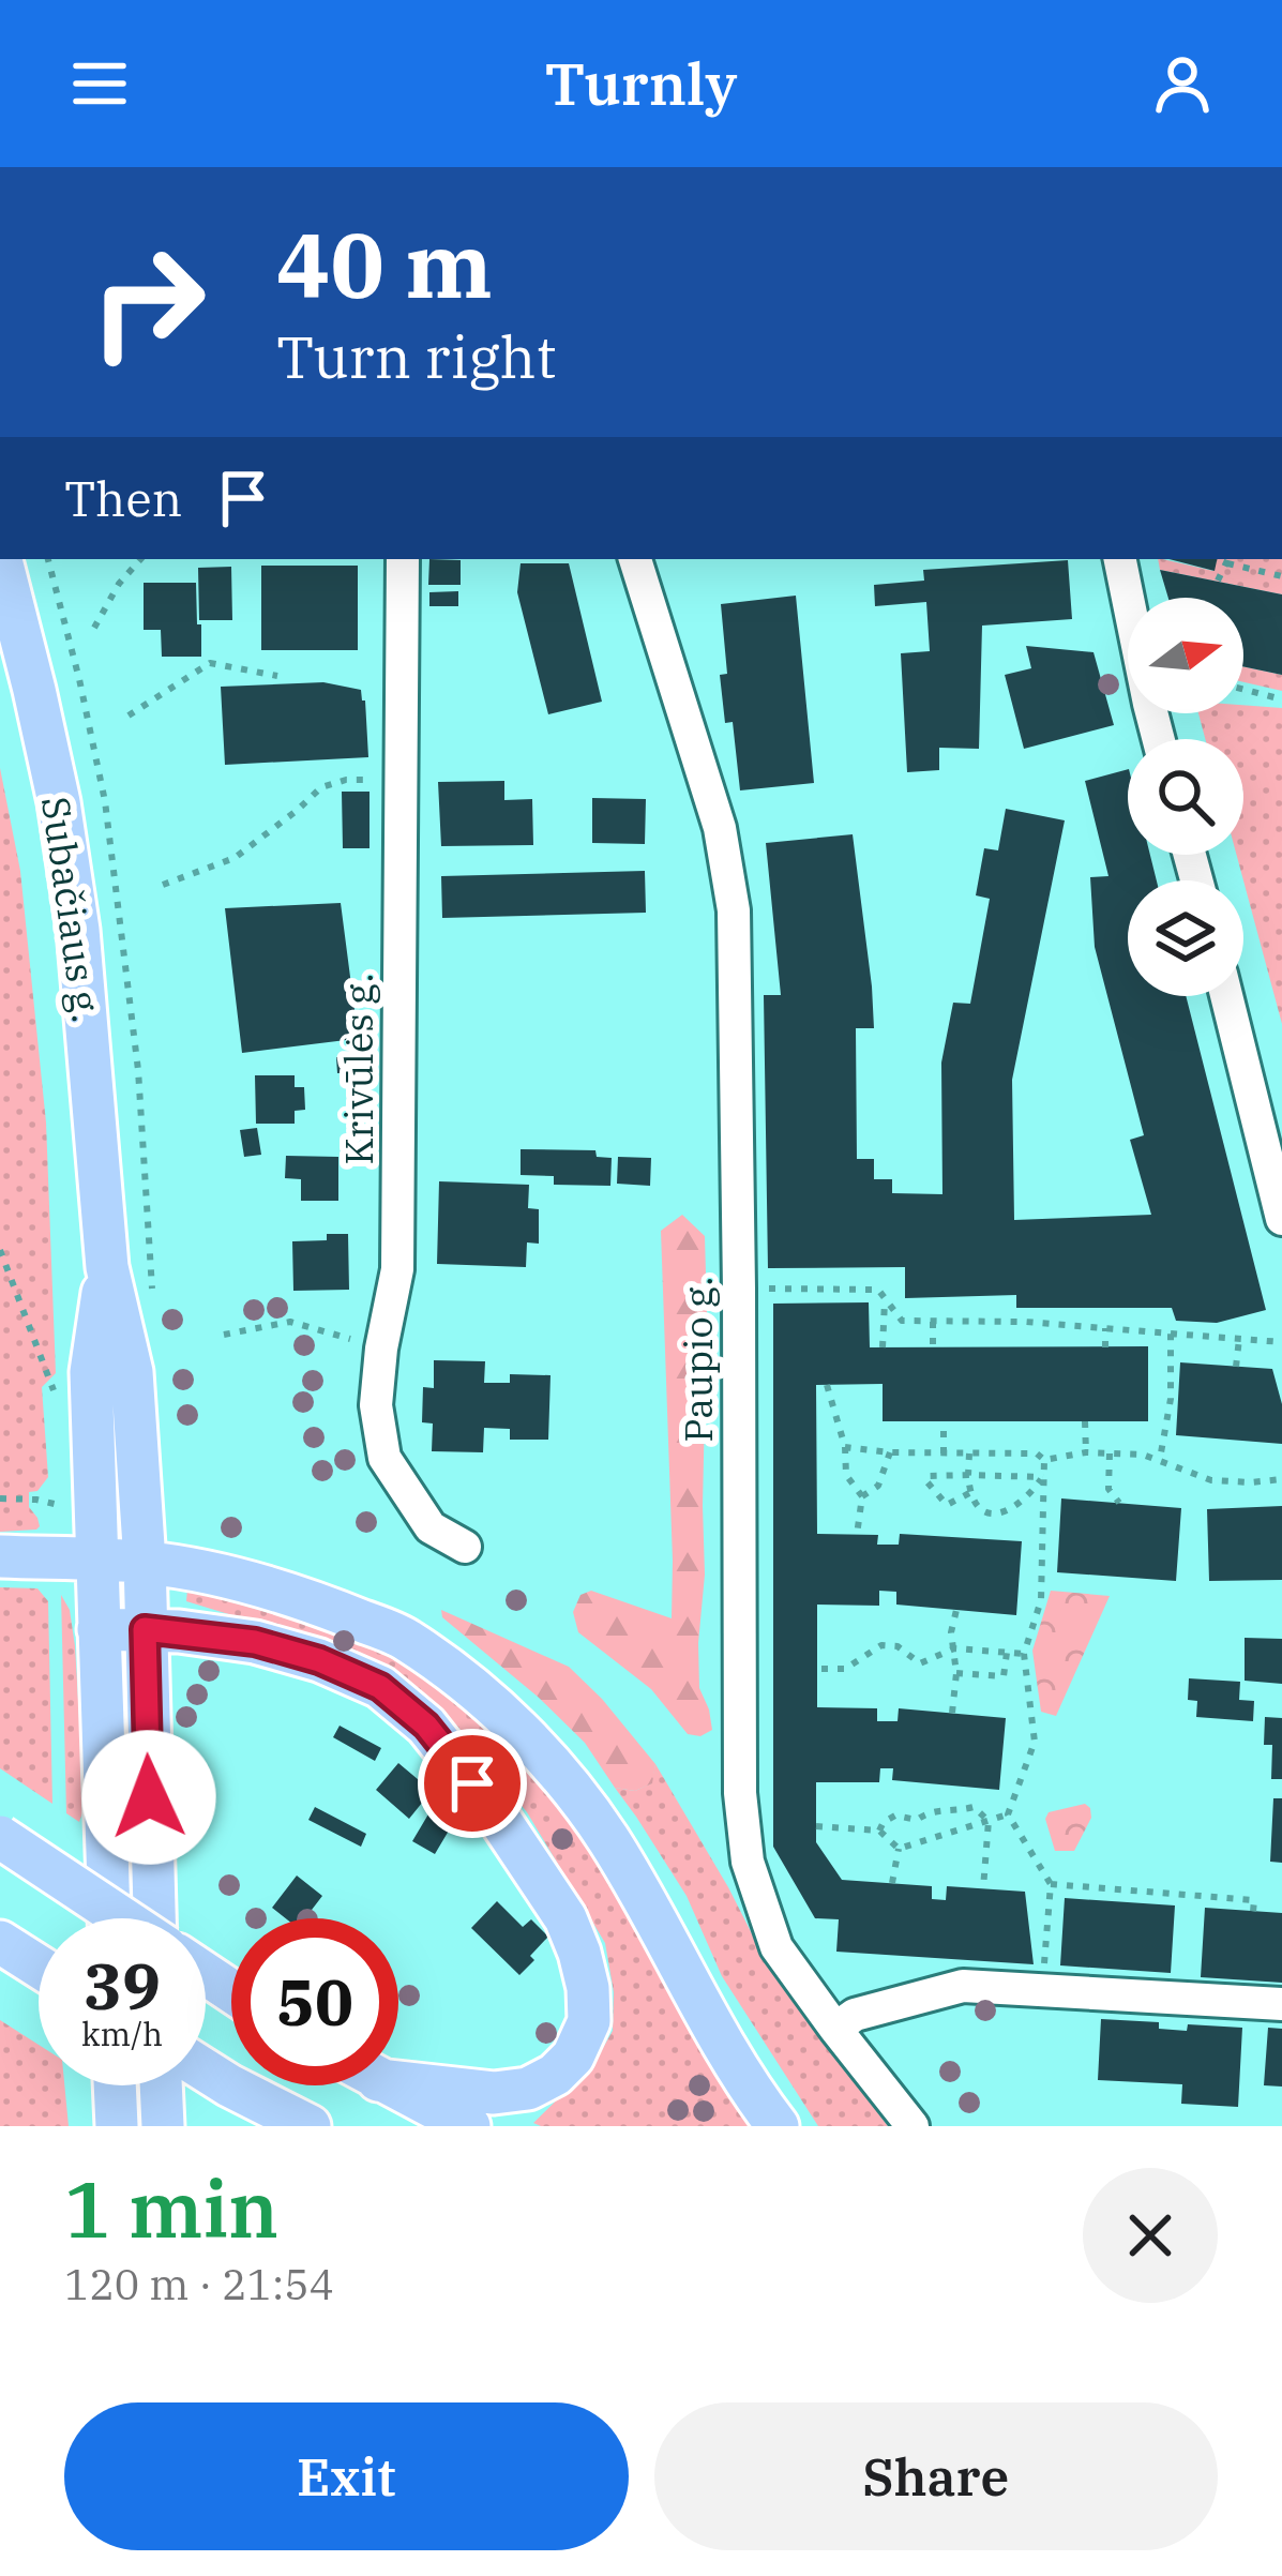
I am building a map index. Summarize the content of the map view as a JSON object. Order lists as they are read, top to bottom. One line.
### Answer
{"streets":{"main road":["Subačiaus g."],"street":["Krivūlės g.","Paupio g."]},"north":"right","page":{"header":"Turnly","turn":["40 m","Turn right"],"then":"Then","speed":"39 km/h","limit":"50","heading":["1 min","120 m · 21:54"],"buttons":["Exit","Share"]}}
